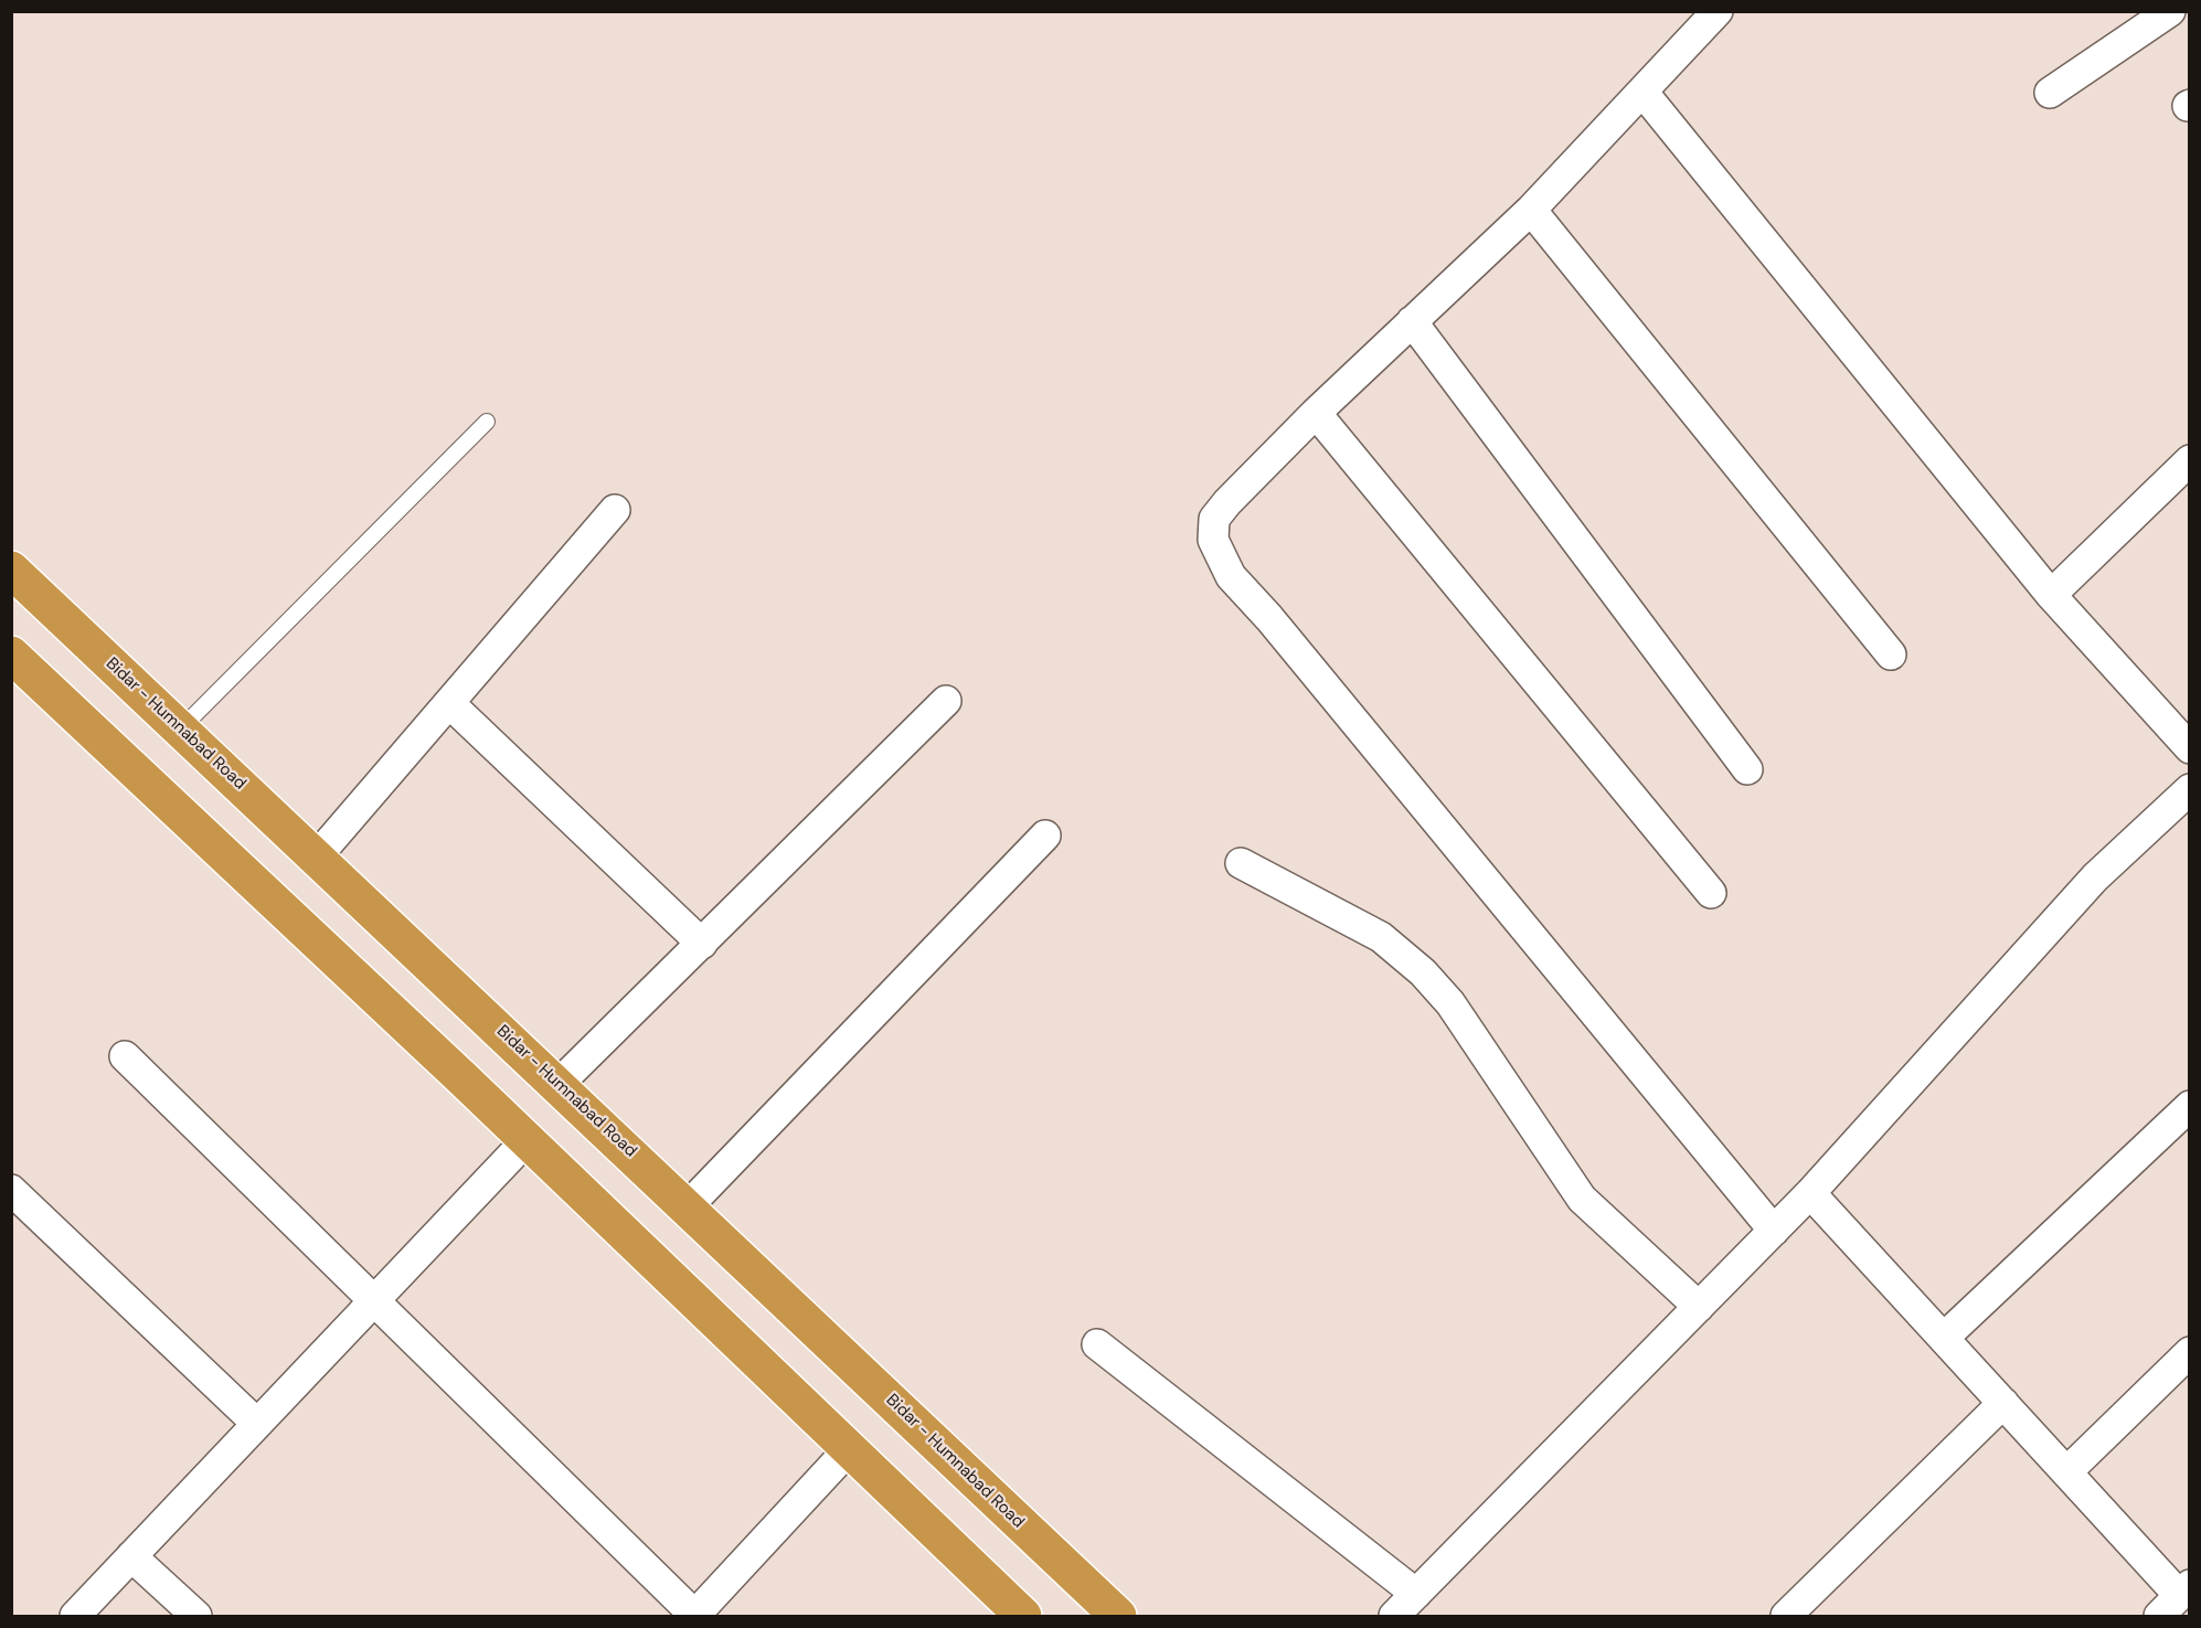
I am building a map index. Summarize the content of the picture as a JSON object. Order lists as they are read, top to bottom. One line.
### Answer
{"streets":{"highway":["Bidar - Humnabad Road"]}}
